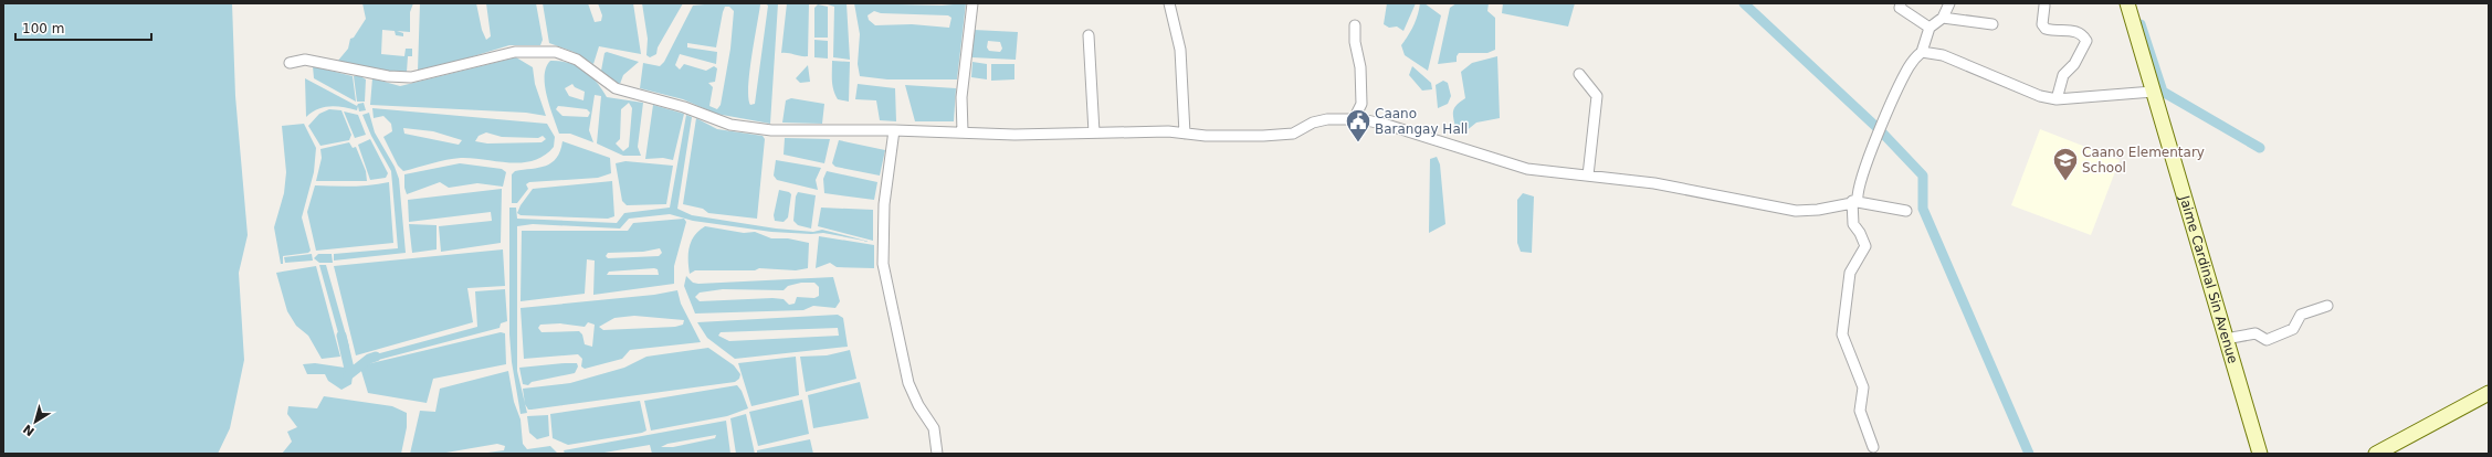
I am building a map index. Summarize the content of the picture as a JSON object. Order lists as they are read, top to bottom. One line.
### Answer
{"streets":{"main road":["Jaime Cardinal Sin Avenue"]},"places":{"public building":["Caano Barangay Hall"],"school or university":["Caano Elementary School"]},"scale_bar":"100 m","north":"bottom left"}
